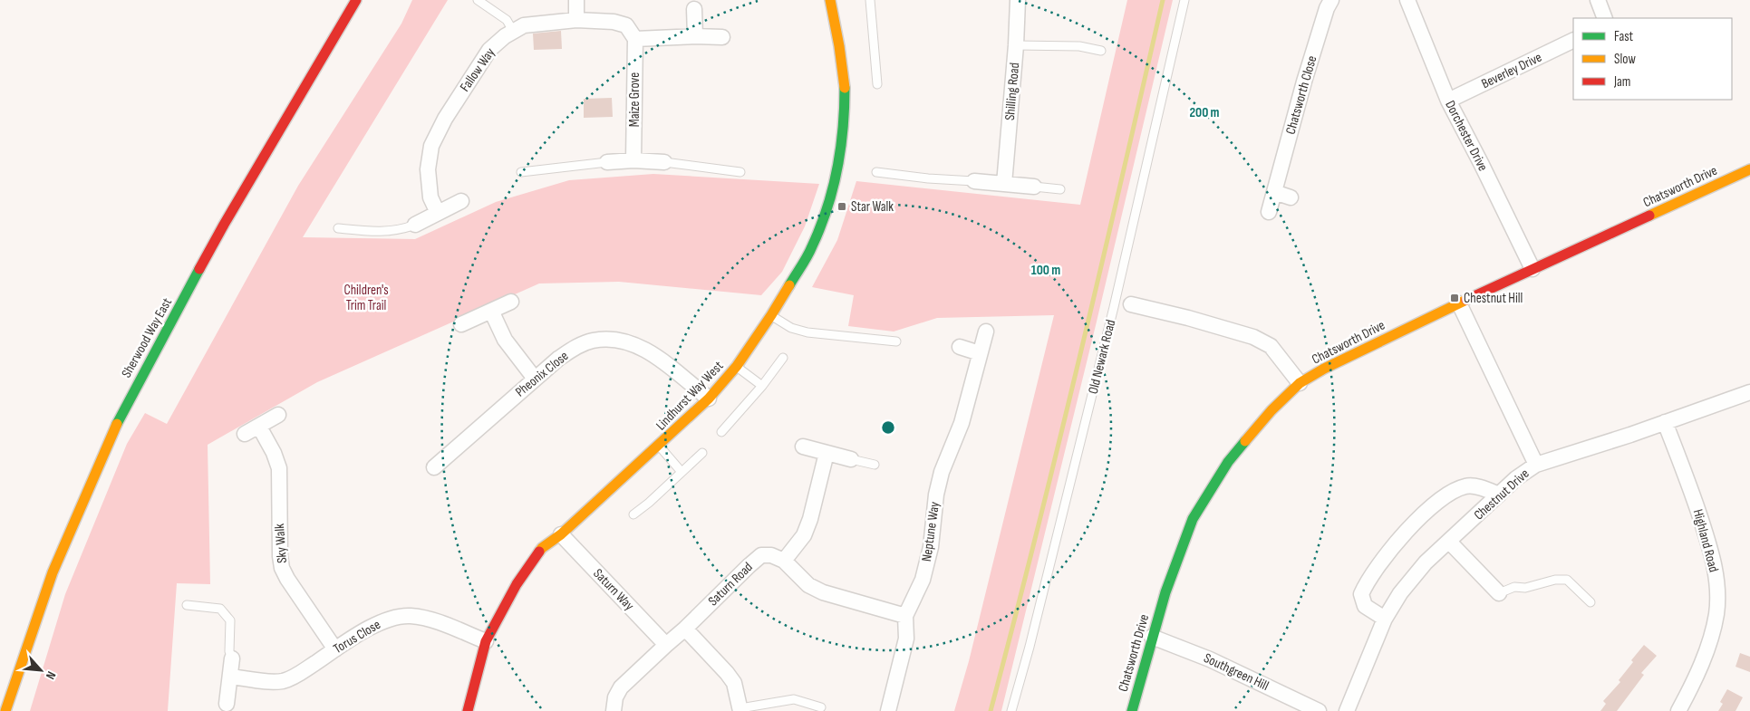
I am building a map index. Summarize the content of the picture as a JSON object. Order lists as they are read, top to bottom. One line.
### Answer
{"streets":{"main road":["Chatsworth Drive","Sherwood Way East","Lindhurst Way West"],"street":["Fallow Way","Beverley Drive","Shilling Road","Chatsworth Close","Maize Grove","Dorchester Drive","Pheonix Close","Chestnut Drive","Neptune Way","Highland Road","Sky Walk","Saturn Road","Saturn Way","Torus Close","Southgreen Hill"],"lane":["Old Newark Road"]},"crossings":[["Fallow Way","Maize Grove"],["Beverley Drive","Dorchester Drive"],["Dorchester Drive","Chatsworth Drive"],["Chatsworth Drive","Southgreen Hill"],["Pheonix Close","Lindhurst Way West"],["Lindhurst Way West","Saturn Way"],["Lindhurst Way West","Torus Close"],["Chestnut Drive","Highland Road"],["Sky Walk","Torus Close"],["Saturn Road","Saturn Way"]],"parks":["Children's Trim Trail"],"places":{"transit":["Star Walk","Chestnut Hill"]},"legend":["Fast","Slow","Jam"],"north":"bottom right","rings":["200 m","100 m"]}
